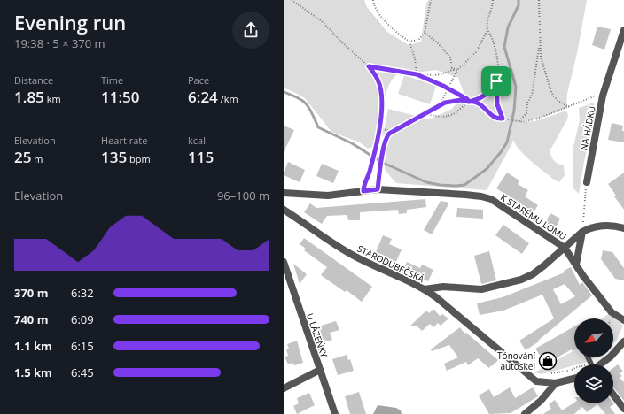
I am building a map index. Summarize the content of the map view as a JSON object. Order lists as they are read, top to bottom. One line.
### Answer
{"streets":{"street":["NA HÁDKU","K STARÉMU LOMU","STARODUBEČSKÁ","U LÁZEŇKY"]},"places":{"shop":["Tónování autoskel"]},"north":"bottom left","page":{"heading":["Evening run","19:38 · 5 × 370 m"],"stats":[["Distance","1.85 km"],["Time","11:50"],["Pace","6:24 /km"],["Elevation","25 m"],["Heart rate","135 bpm"],["kcal","115"]],"chart":["Elevation","96–100 m"],"list":[{"name":"370 m","note":"6:32"},{"name":"740 m","note":"6:09"},{"name":"1.1 km","note":"6:15"},{"name":"1.5 km","note":"6:45"}]}}
